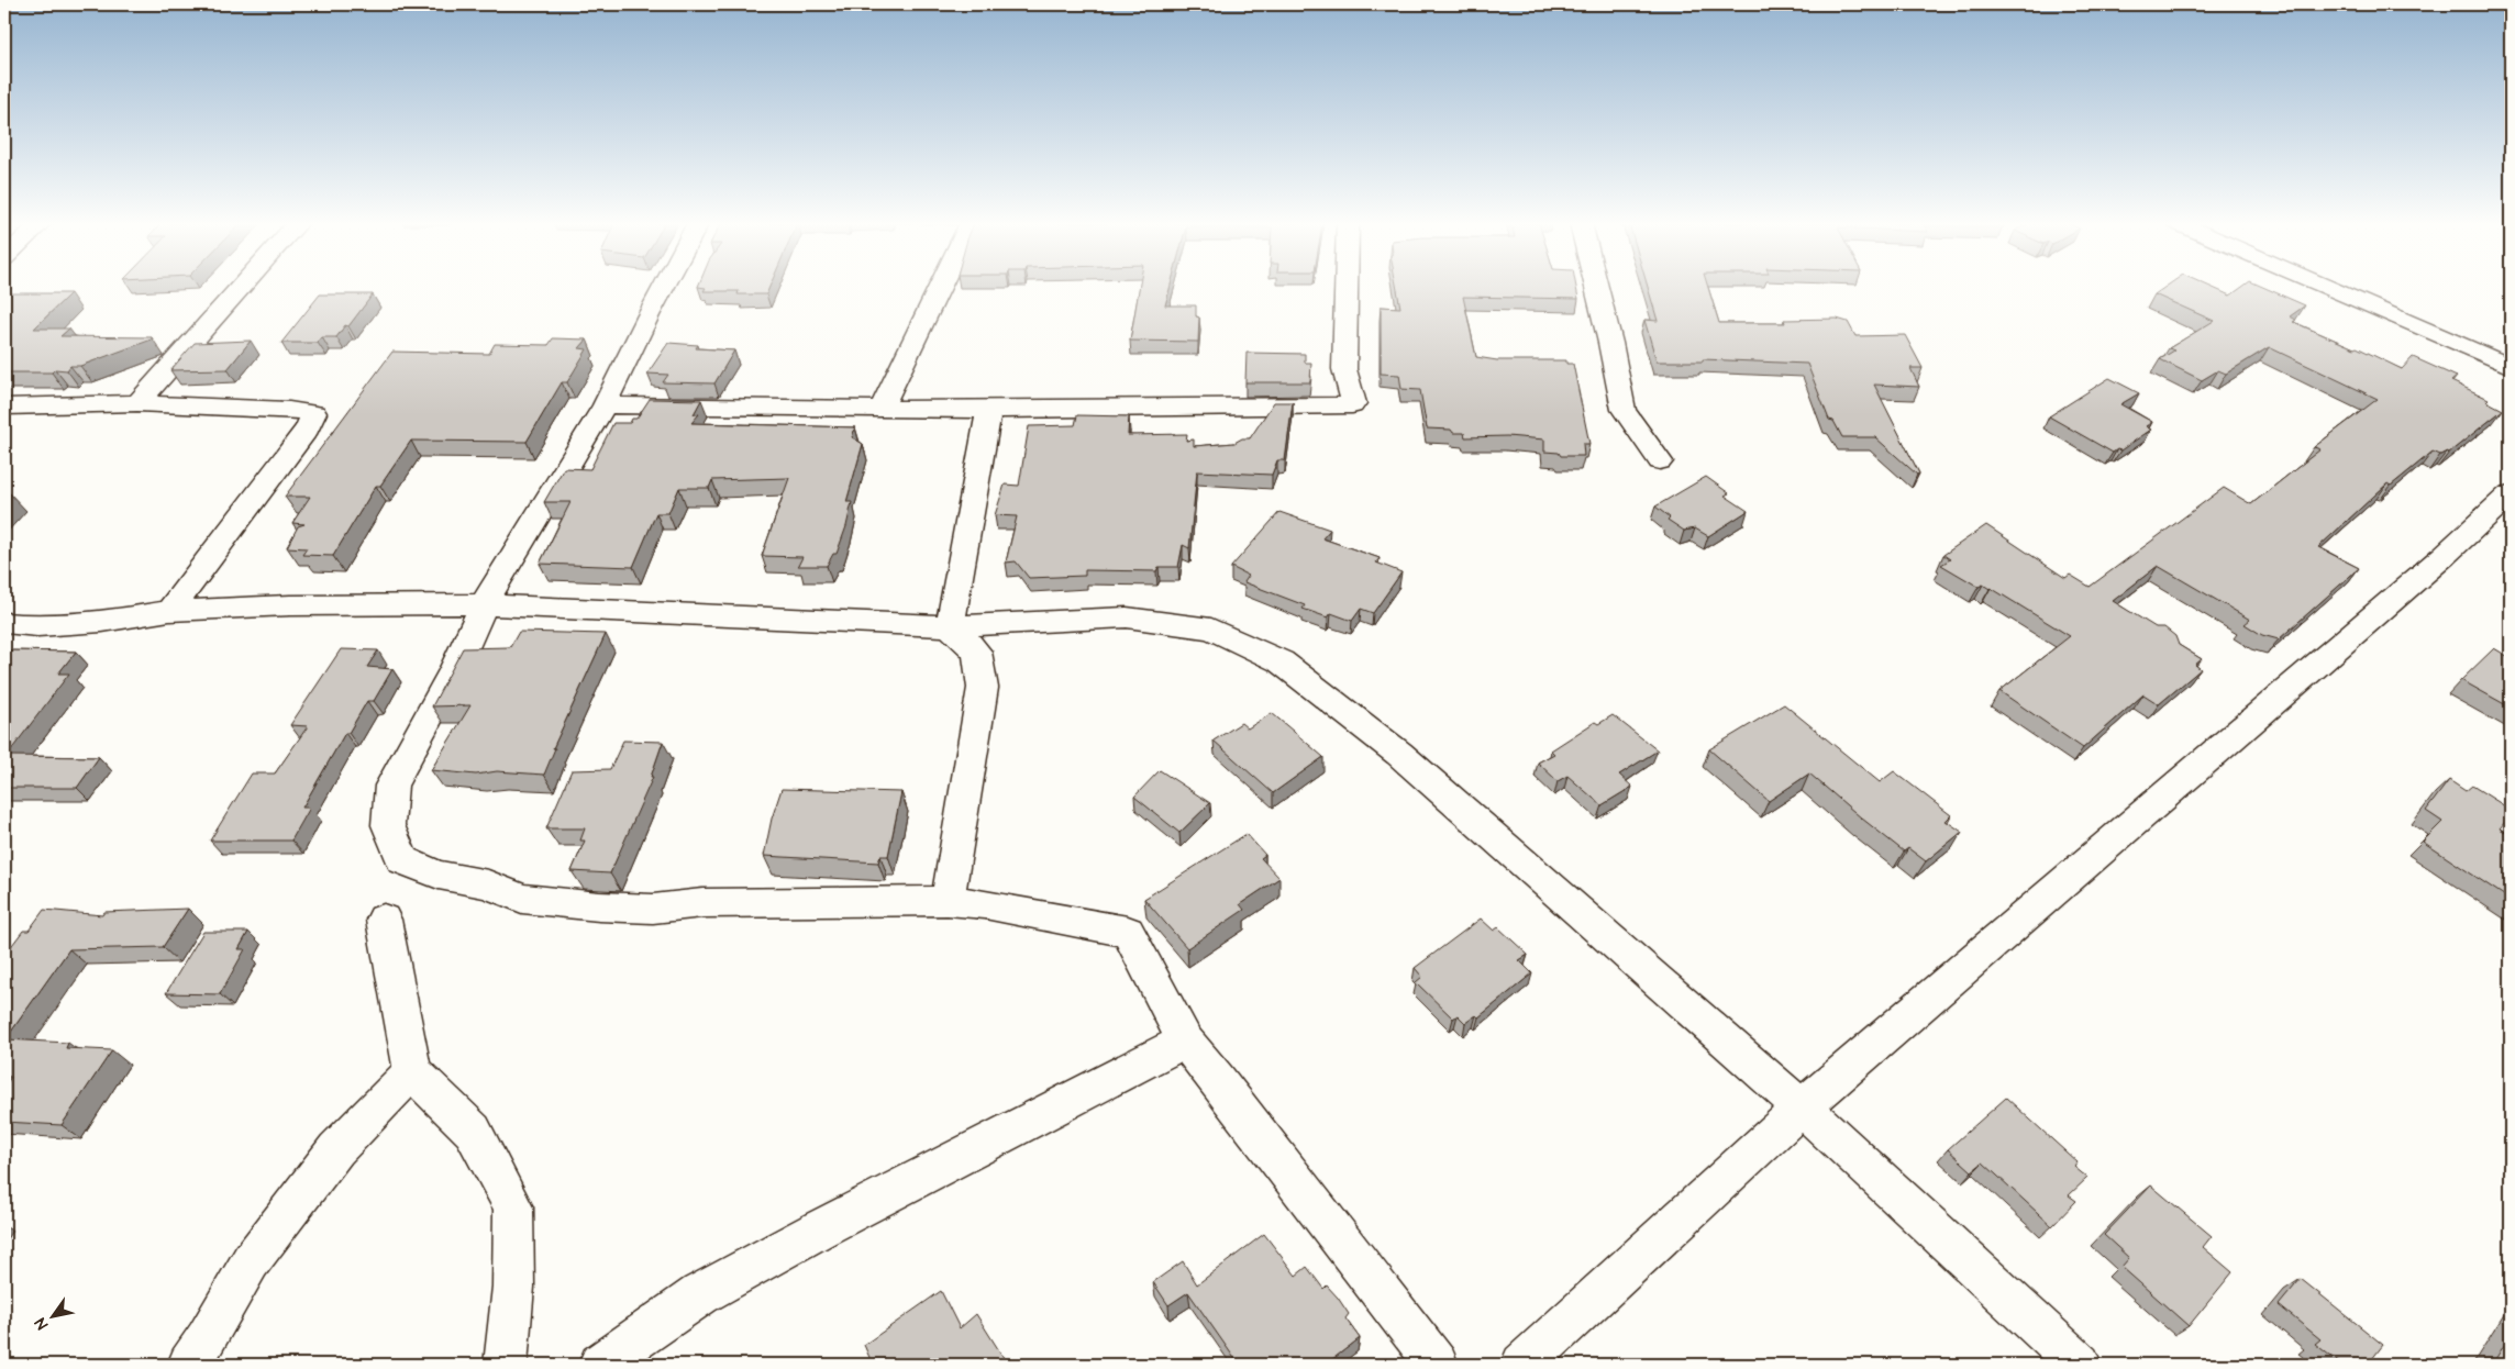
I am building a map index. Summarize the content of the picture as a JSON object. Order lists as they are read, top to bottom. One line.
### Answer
{"north":"bottom left"}
